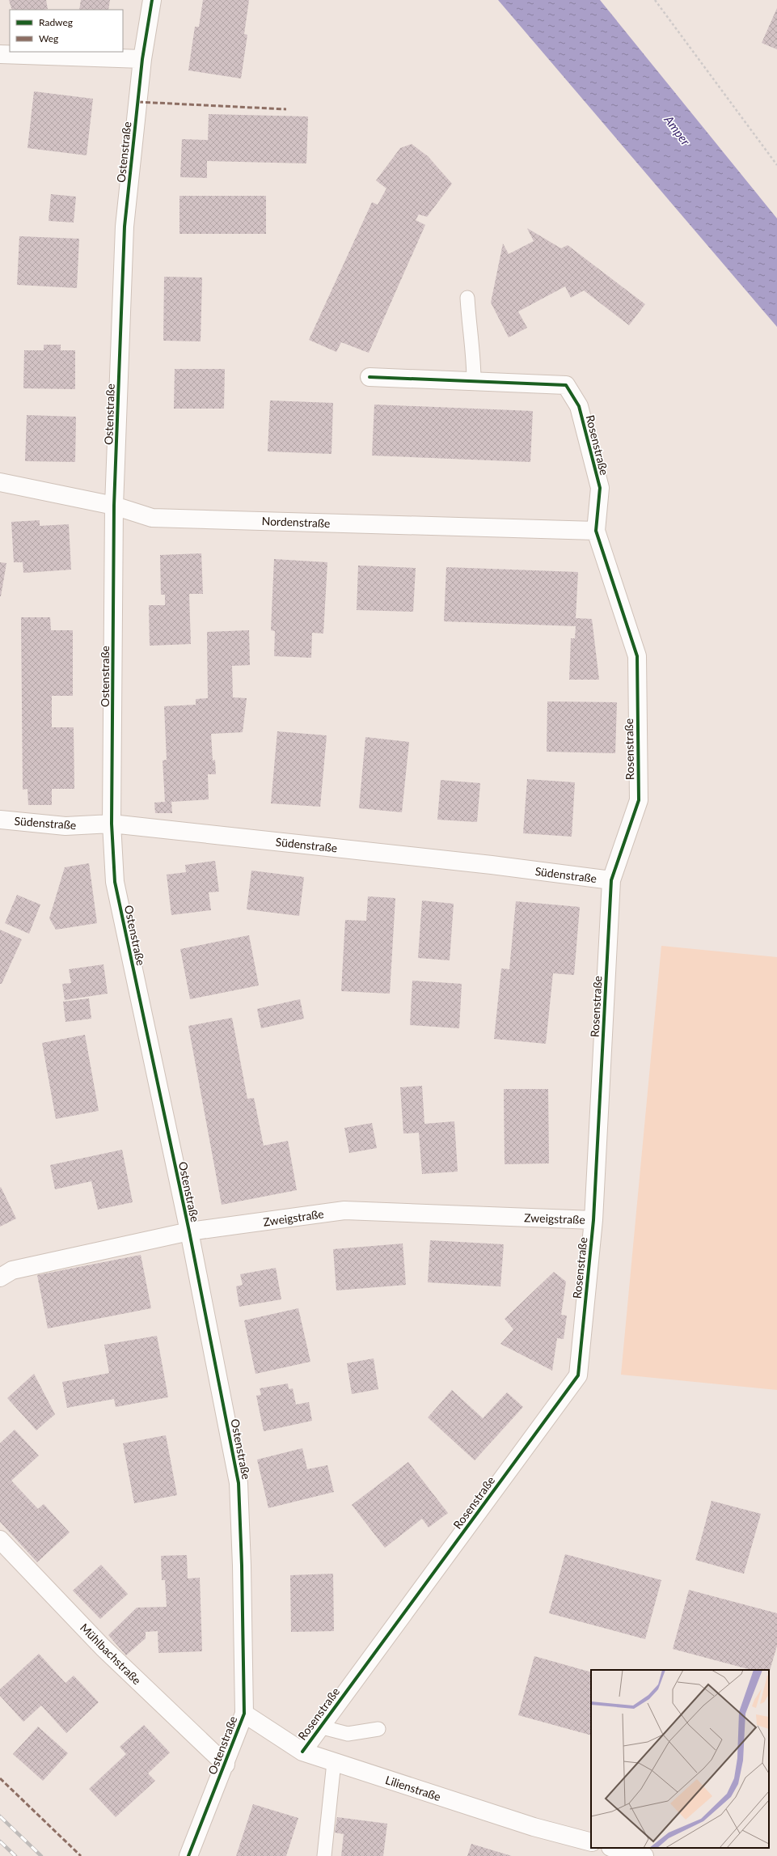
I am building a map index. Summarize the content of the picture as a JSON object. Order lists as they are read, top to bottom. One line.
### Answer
{"streets":{"street":["Ostenstraße","Rosenstraße","Nordenstraße","Südenstraße","Zweigstraße","Mühlbachstraße","Lilienstraße"]},"crossings":[["Ostenstraße","Nordenstraße"],["Ostenstraße","Südenstraße"],["Ostenstraße","Zweigstraße"],["Ostenstraße","Mühlbachstraße"],["Ostenstraße","Lilienstraße"],["Rosenstraße","Nordenstraße"],["Rosenstraße","Südenstraße"],["Rosenstraße","Zweigstraße"],["Rosenstraße","Lilienstraße"]],"water":["Amper"],"legend":["Radweg","Weg"]}
